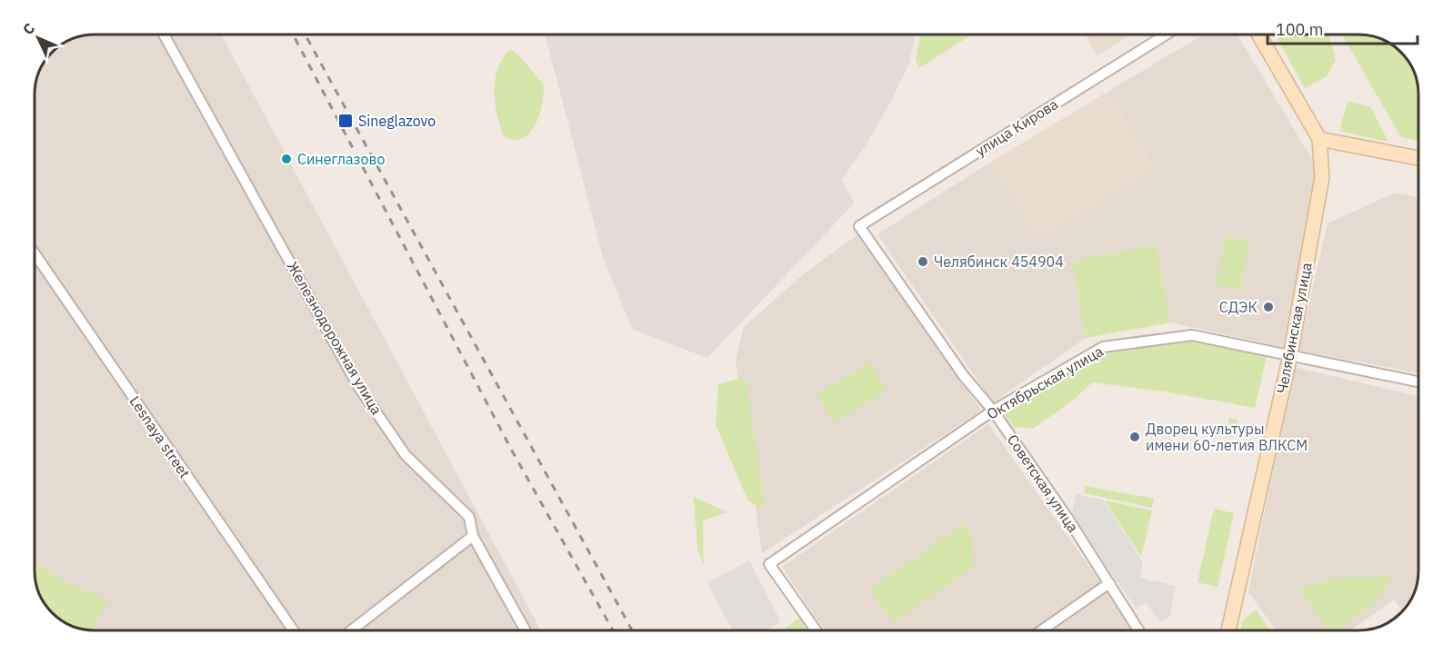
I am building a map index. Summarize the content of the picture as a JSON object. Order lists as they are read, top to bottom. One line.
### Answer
{"streets":{"street":["улица Кирова","Челябинская улица","Железнодорожная улица","Октябрьская улица","Lesnaya street","Советская улица"]},"crossings":[["улица Кирова","Советская улица"],["Челябинская улица","Октябрьская улица"],["Октябрьская улица","Советская улица"]],"places":{"transit":["Sineglazovo"],"other":["Синеглазово","Челябинск 454904","СДЭК","Дворец культуры имени 60-летия ВЛКСМ"]},"scale_bar":"100 m","north":"top left"}
